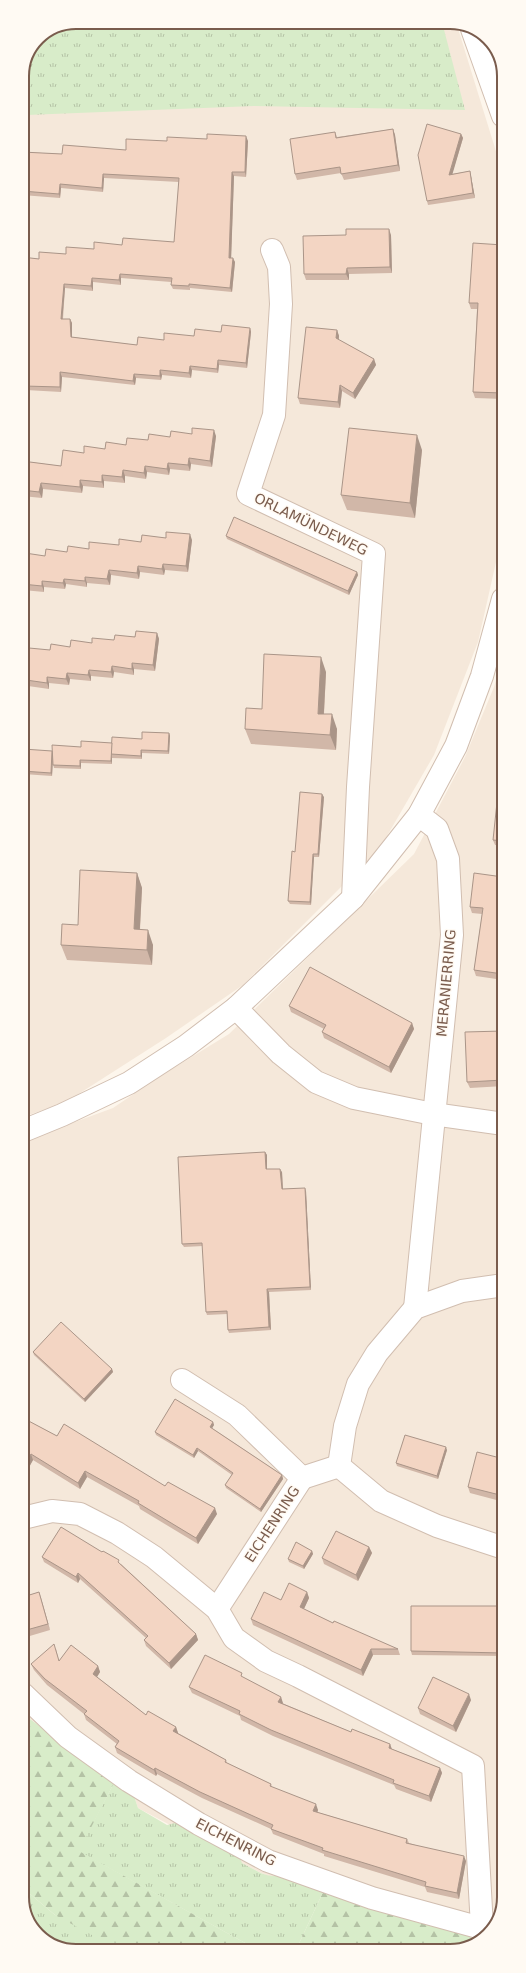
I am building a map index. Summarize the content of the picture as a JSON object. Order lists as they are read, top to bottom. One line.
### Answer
{"streets":{"street":["ORLAMÜNDEWEG","MERANIERRING","EICHENRING"]}}
